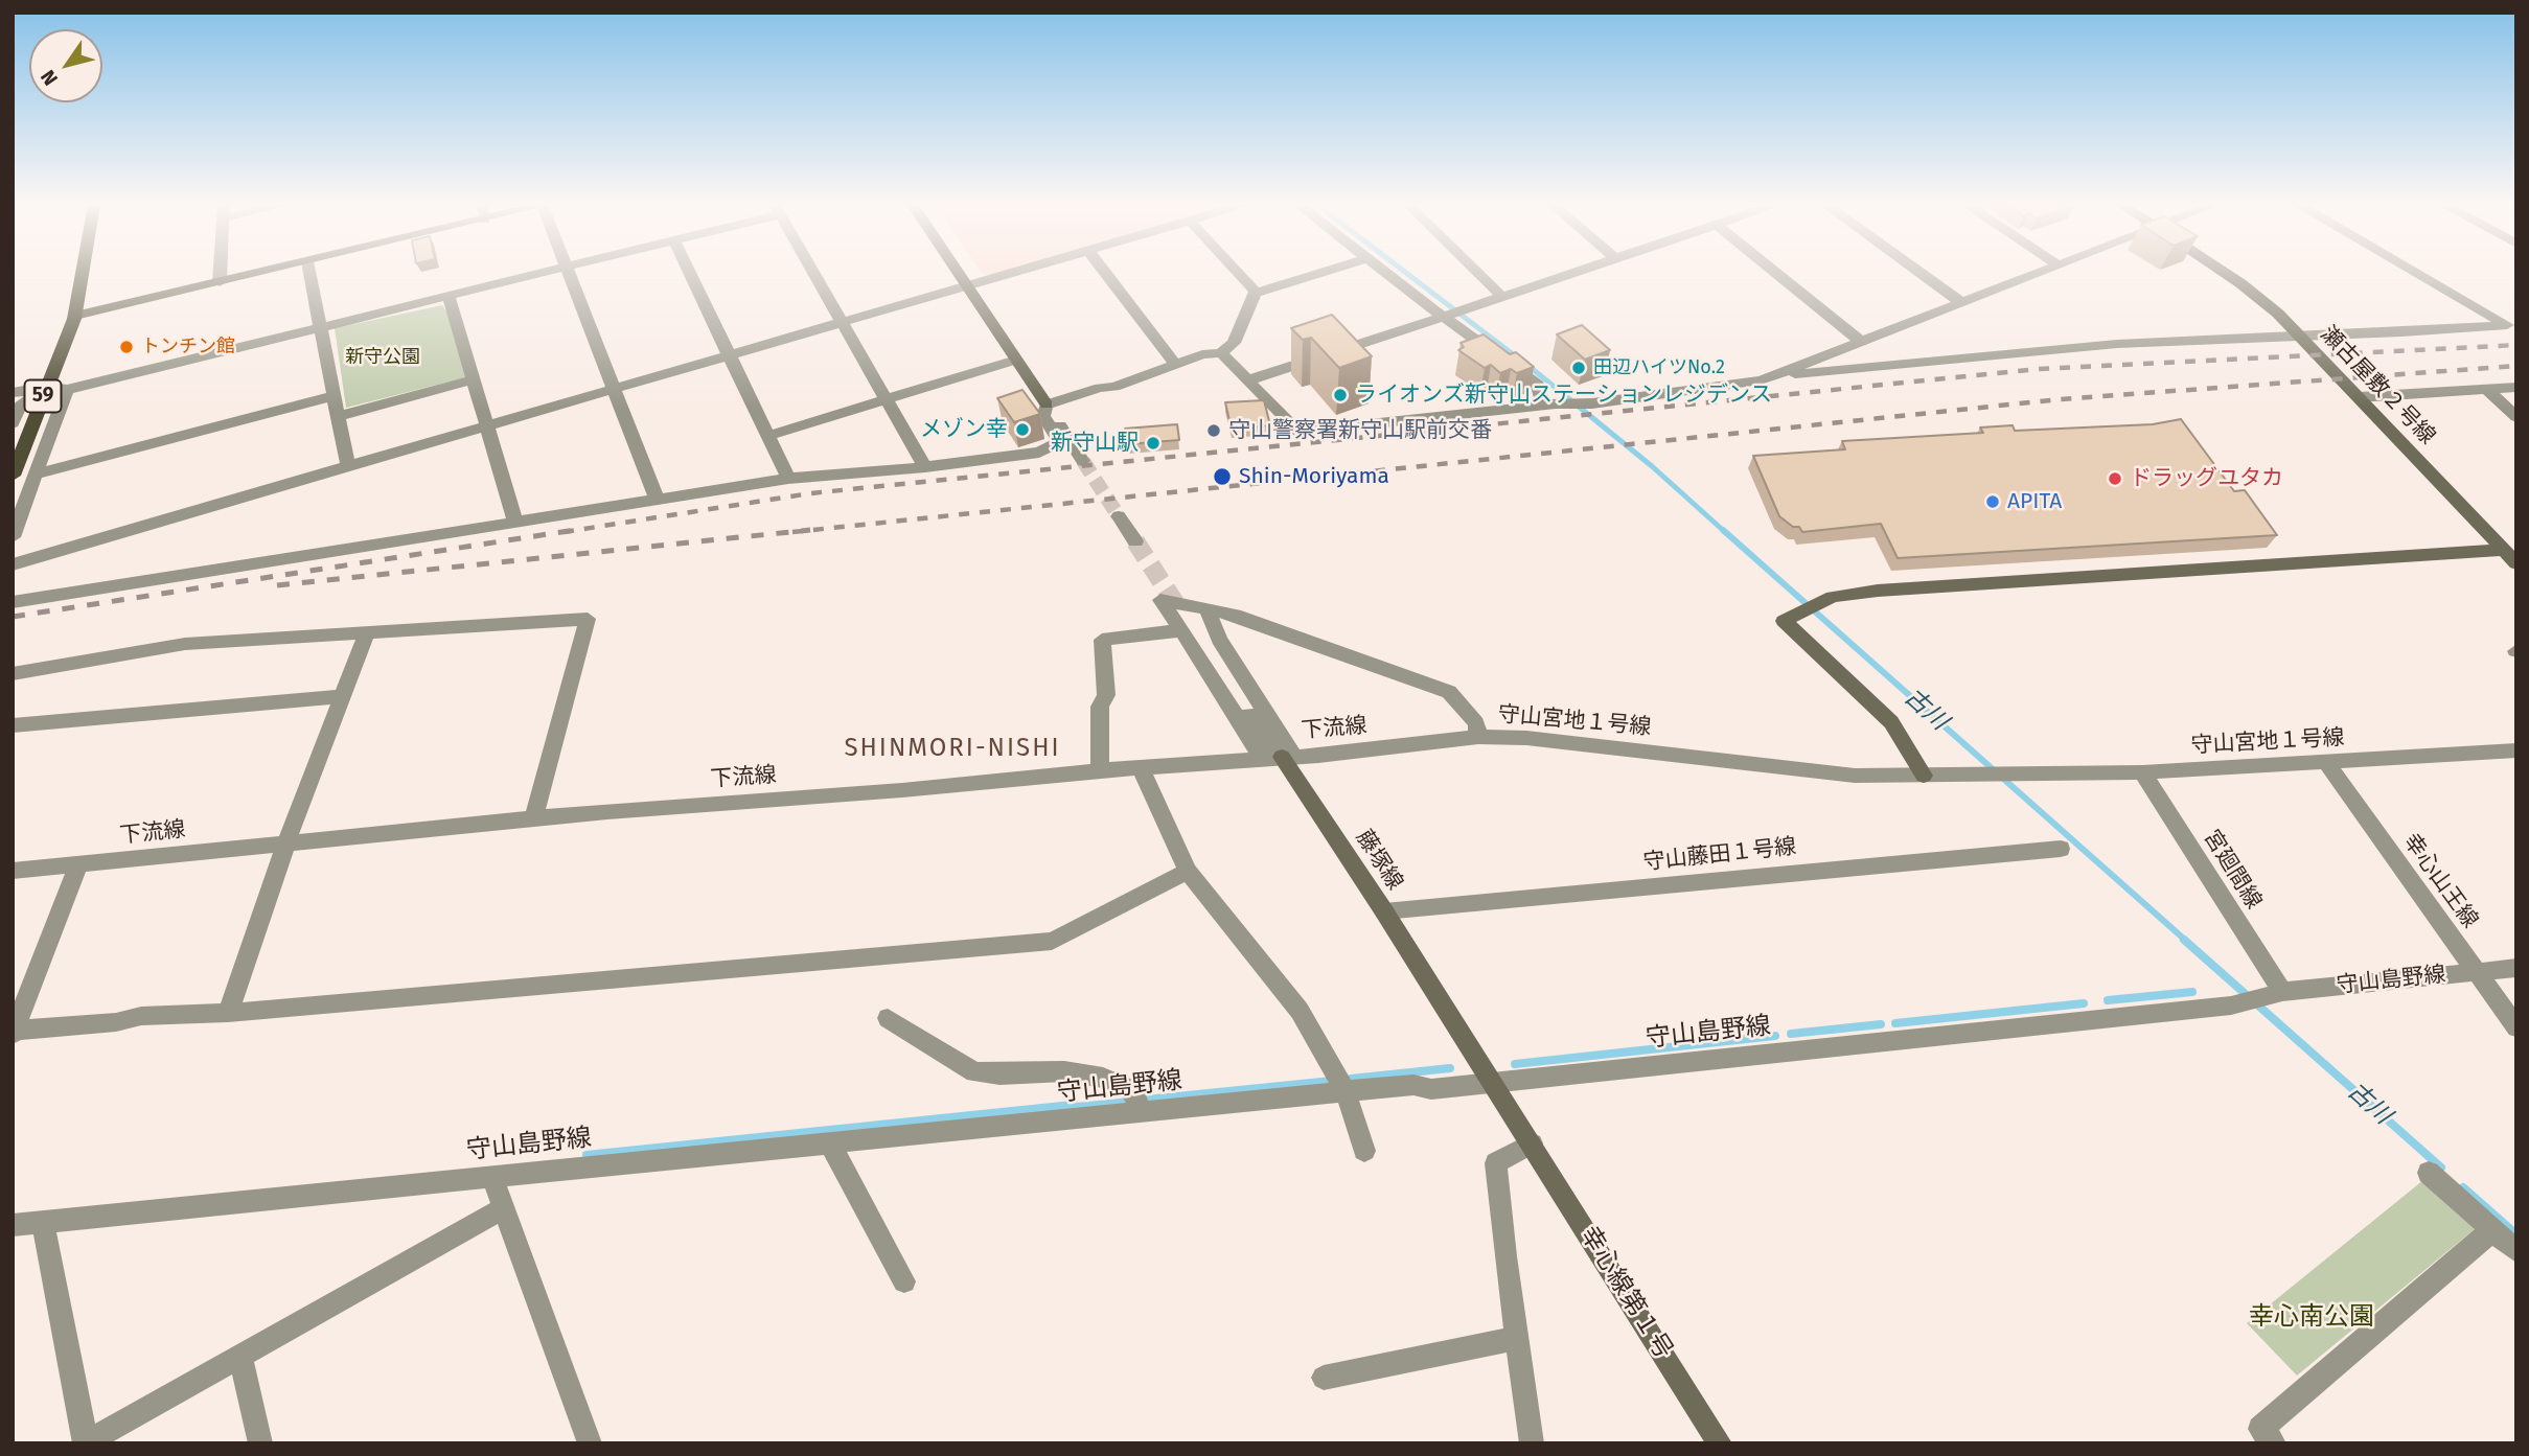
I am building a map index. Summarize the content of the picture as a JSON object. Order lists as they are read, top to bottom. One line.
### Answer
{"streets":{"main road":["59"],"street":["瀬古屋敷２号線","守山宮地１号線","下流線","守山藤田１号線","藤塚線","宮廻間線","幸心山王線","守山島野線","幸心線第１号"]},"crossings":[["守山宮地１号線","下流線"],["守山宮地１号線","宮廻間線"],["守山宮地１号線","幸心山王線"],["下流線","藤塚線"],["守山藤田１号線","藤塚線"],["藤塚線","守山島野線"],["藤塚線","幸心線第１号"],["宮廻間線","守山島野線"],["幸心山王線","守山島野線"]],"districts":["SHINMORI-NISHI"],"water":["古川"],"parks":["新守公園","幸心南公園"],"places":["トンチン館","田辺ハイツNo.2","ライオンズ新守山ステーションレジデンス","メゾン幸","守山警察署新守山駅前交番","新守山駅","Shin-Moriyama","ドラッグユタカ","APITA"],"north":"bottom left"}
